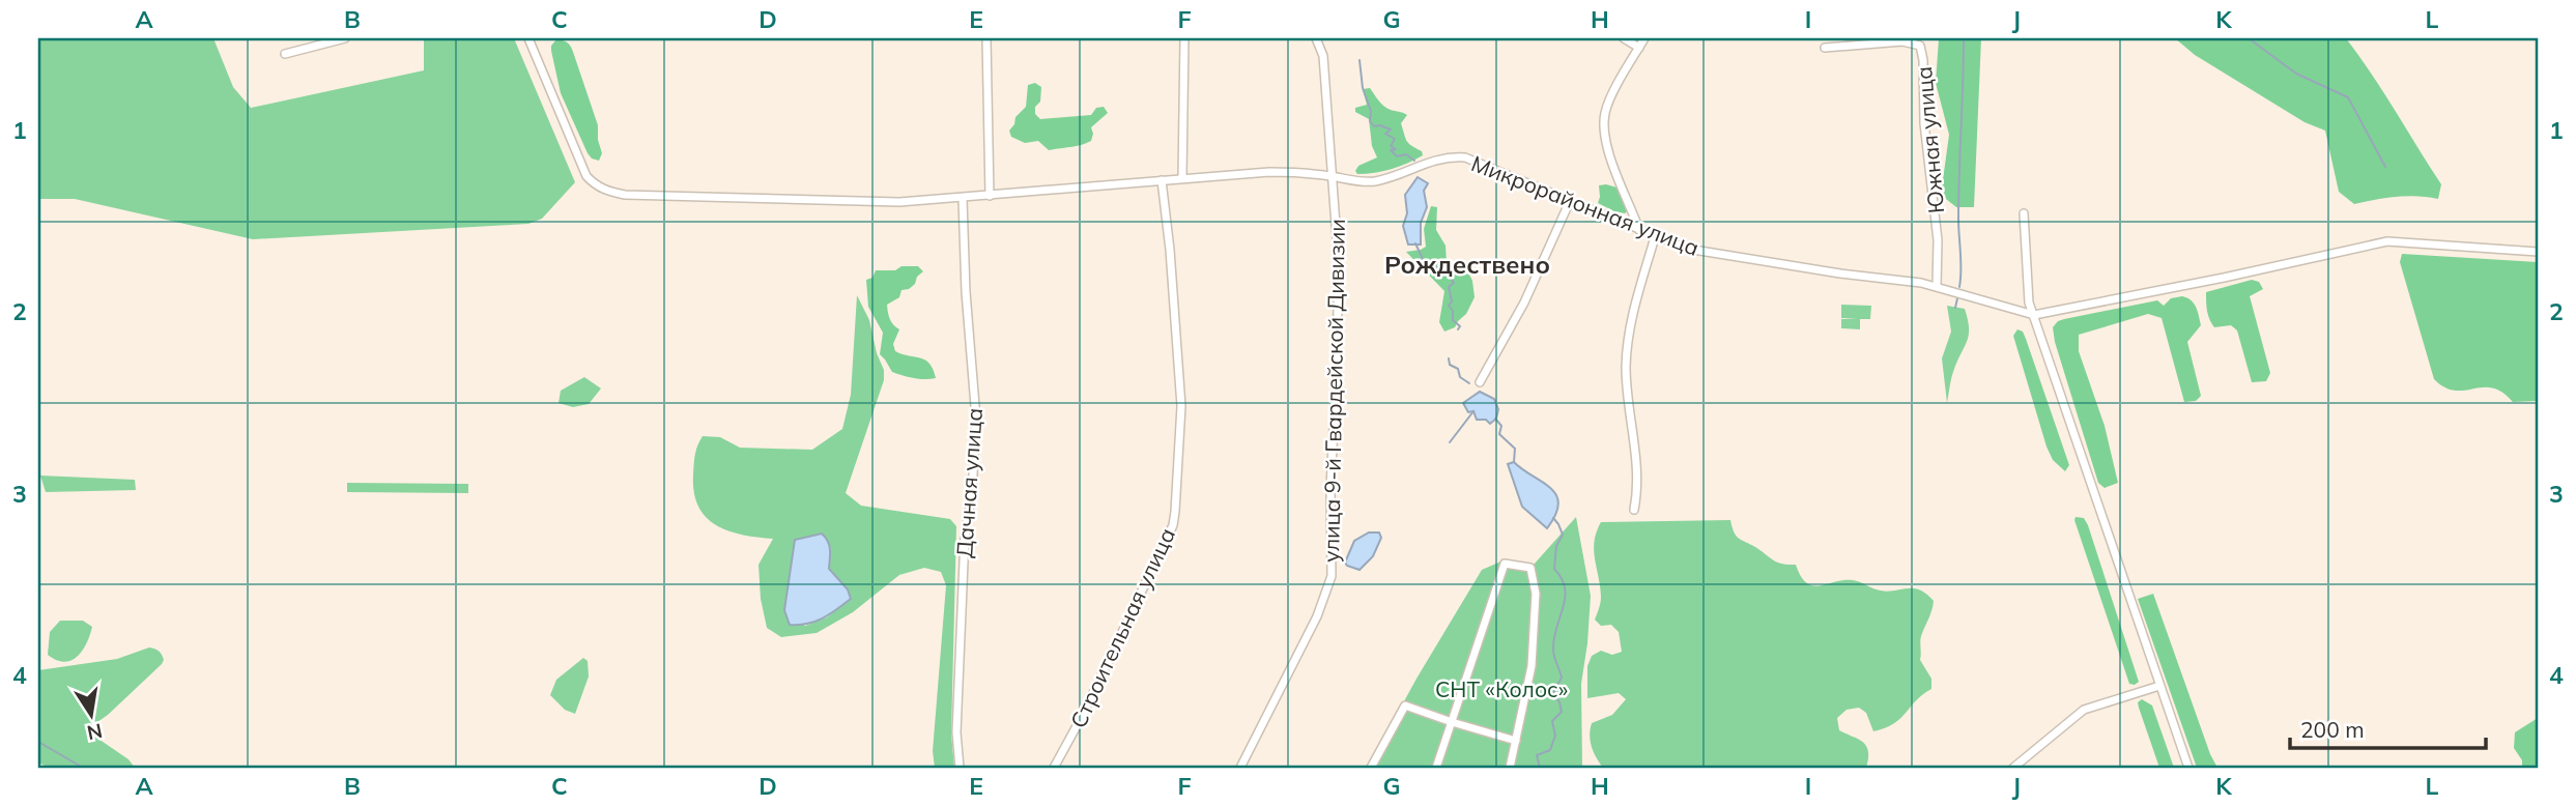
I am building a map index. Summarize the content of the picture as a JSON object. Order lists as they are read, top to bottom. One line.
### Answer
{"streets":{"street":["Южная улица","Микрорайонная улица","улица 9-й Гвардейской Дивизии","Дачная улица","Строительная улица"]},"crossings":[["Южная улица","Микрорайонная улица"],["Микрорайонная улица","улица 9-й Гвардейской Дивизии"],["Микрорайонная улица","Дачная улица"],["Микрорайонная улица","Строительная улица"]],"districts":["Рождествено"],"parks":["СНТ «Колос»"],"scale_bar":"200 m","north":"bottom","grid":{"columns":["A","B","C","D","E","F","G","H","I","J","K","L"],"rows":["1","2","3","4"]}}
